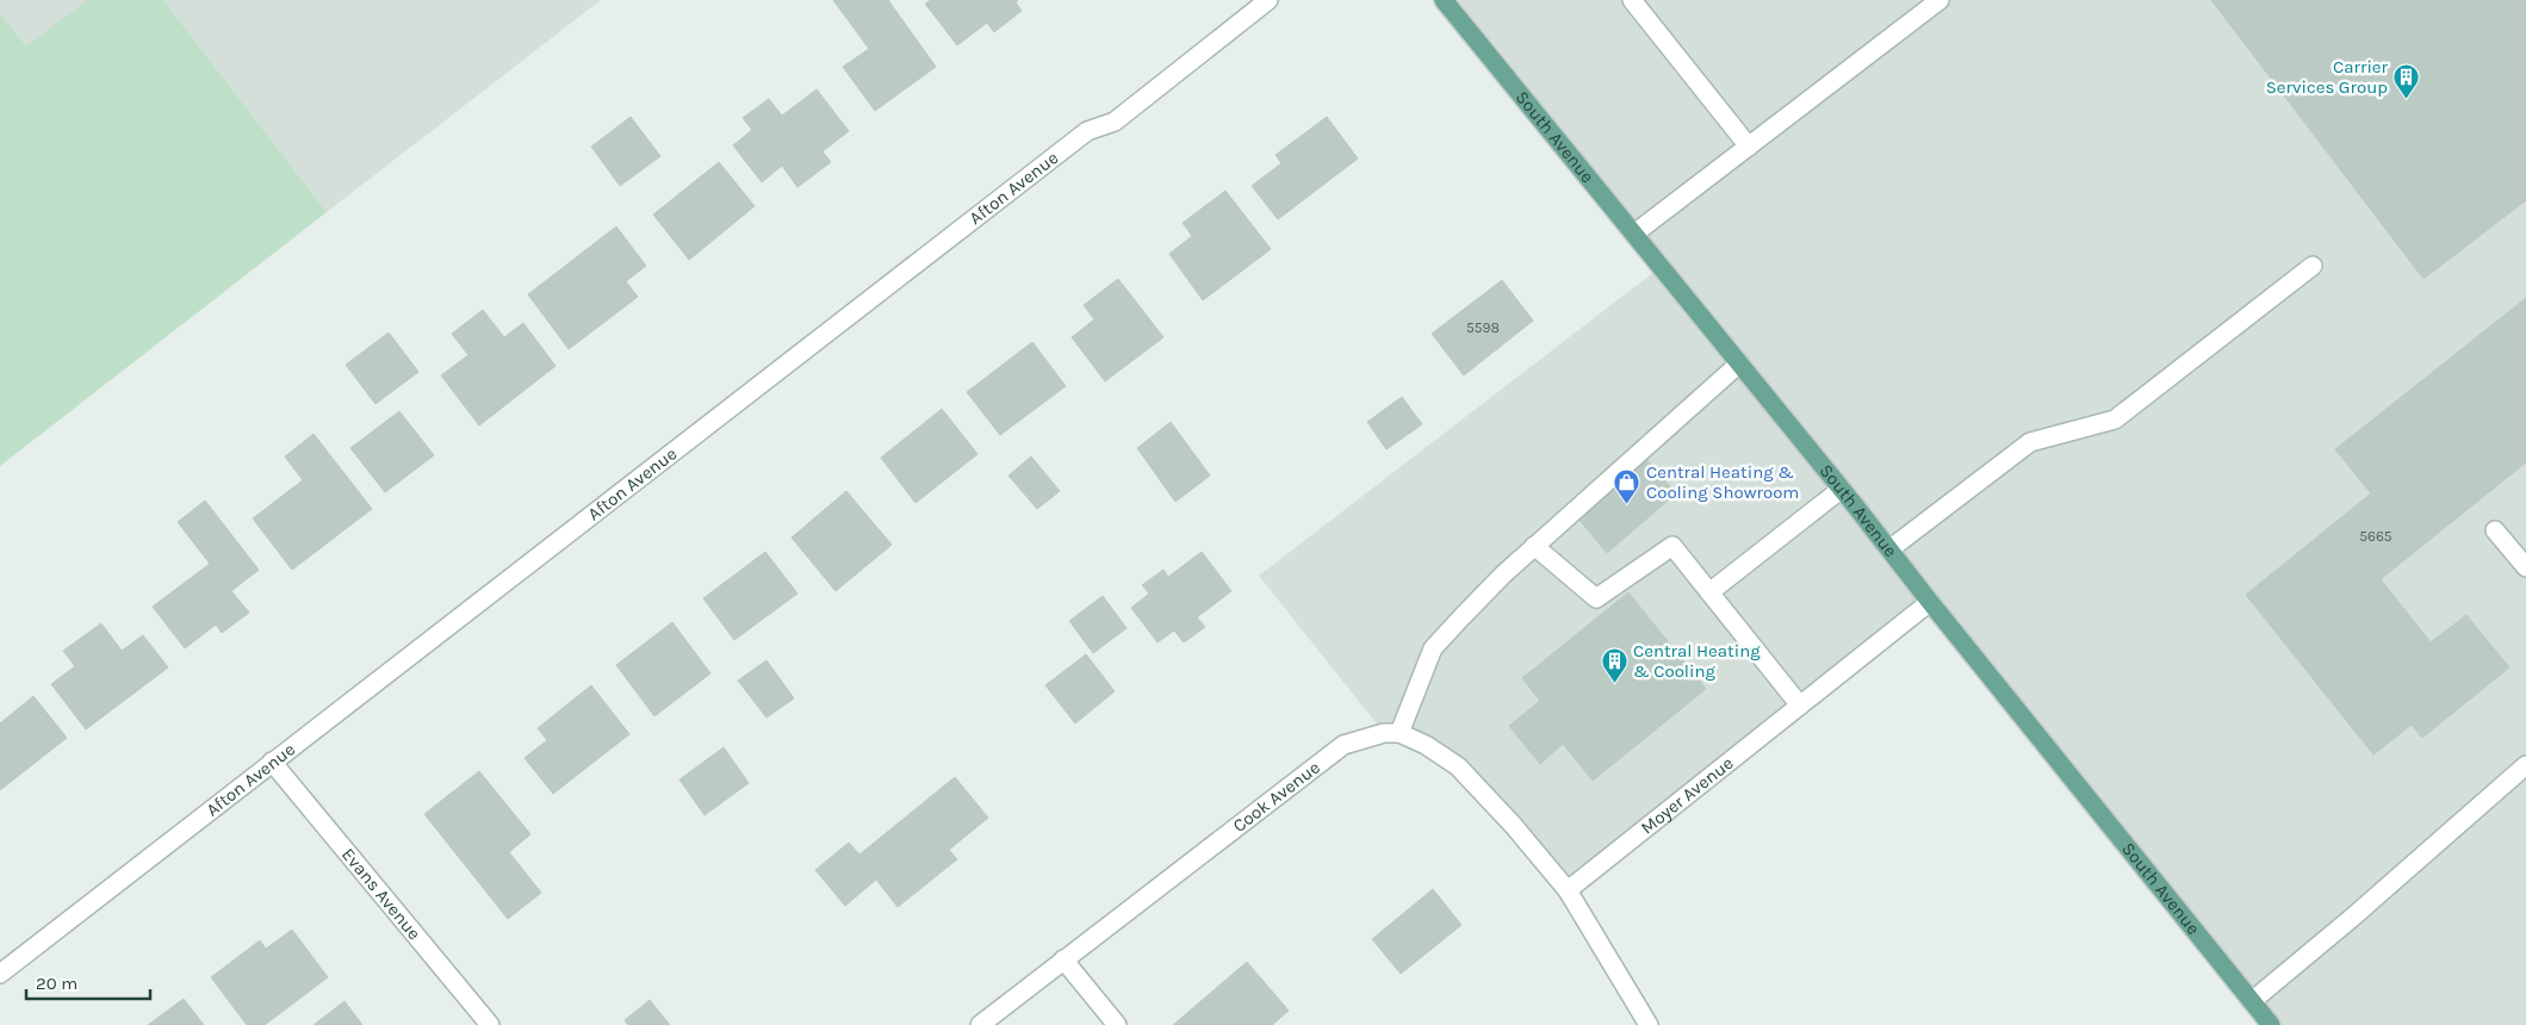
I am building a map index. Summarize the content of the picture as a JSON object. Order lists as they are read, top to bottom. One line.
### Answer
{"streets":{"main road":["South Avenue"],"street":["Afton Avenue","Moyer Avenue","Cook Avenue","Evans Avenue"]},"crossings":[["South Avenue","Moyer Avenue"],["Afton Avenue","Evans Avenue"],["Moyer Avenue","Cook Avenue"]],"places":{"building":["Carrier Services Group","Central Heating & Cooling"],"shop":["Central Heating & Cooling Showroom"]},"house_numbers":["5598","5665"],"scale_bar":"20 m"}
